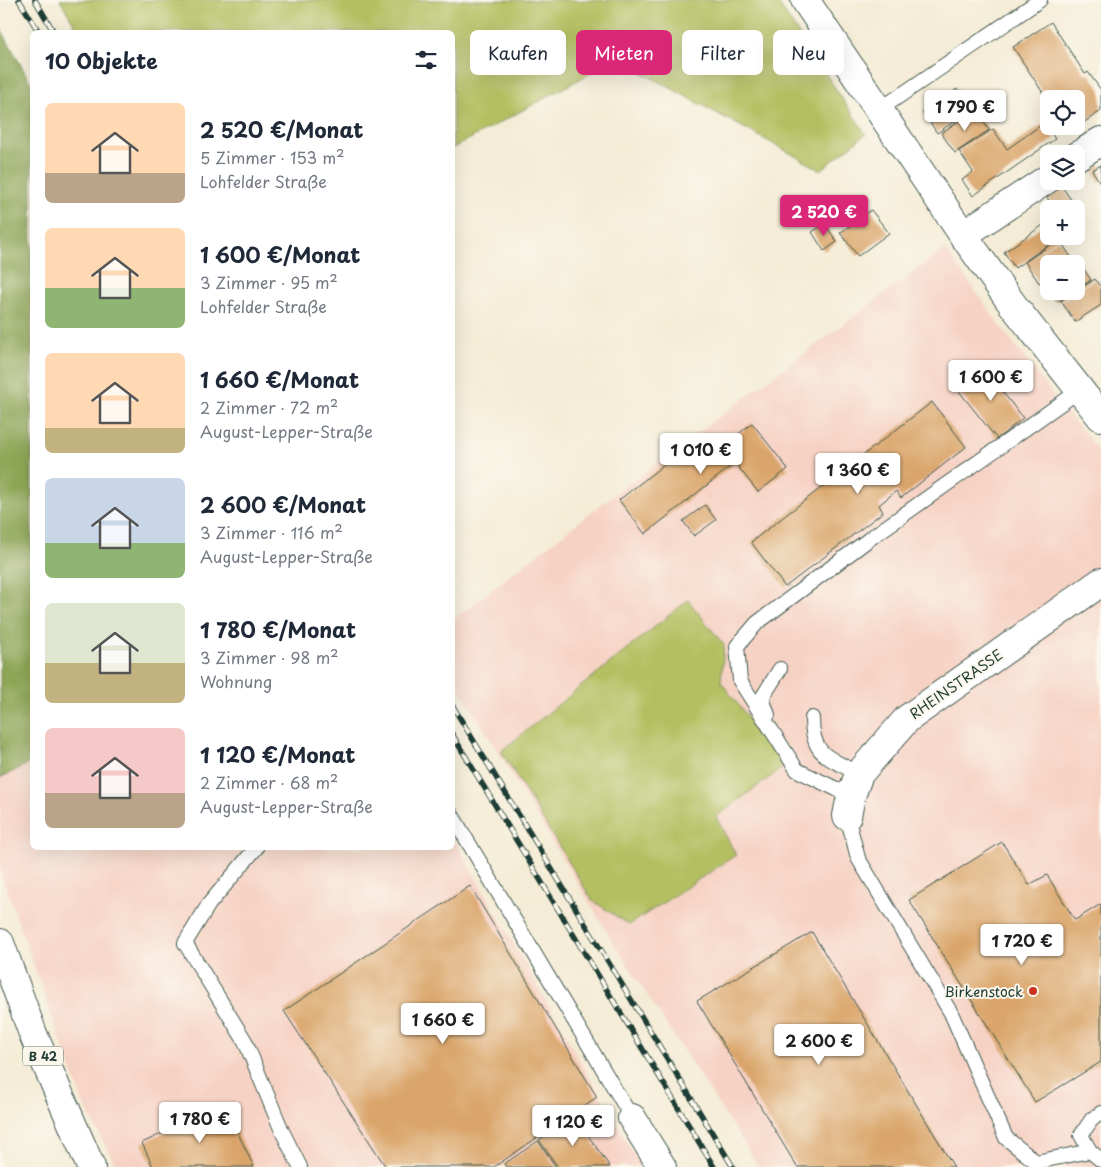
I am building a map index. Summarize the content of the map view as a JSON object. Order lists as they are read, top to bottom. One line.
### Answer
{"streets":{"street":["RHEINSTRASSE","B 42"]},"places":["Birkenstock"],"page":{"chip":["Kaufen","Mieten","Filter","Neu"],"heading":"10 Objekte","map_buttons":["+","−"],"price":["1 790 €","2 520 €","1 600 €","1 010 €","1 360 €","1 720 €","1 660 €","2 600 €","1 780 €","1 120 €"],"list":[{"name":"2 520 €/Monat","note":"5 Zimmer · 153 m² · Lohfelder Straße"},{"name":"1 600 €/Monat","note":"3 Zimmer · 95 m² · Lohfelder Straße"},{"name":"1 660 €/Monat","note":"2 Zimmer · 72 m² · August-Lepper-Straße"},{"name":"2 600 €/Monat","note":"3 Zimmer · 116 m² · August-Lepper-Straße"},{"name":"1 780 €/Monat","note":"3 Zimmer · 98 m² · Wohnung"},{"name":"1 120 €/Monat","note":"2 Zimmer · 68 m² · August-Lepper-Straße"}]}}
